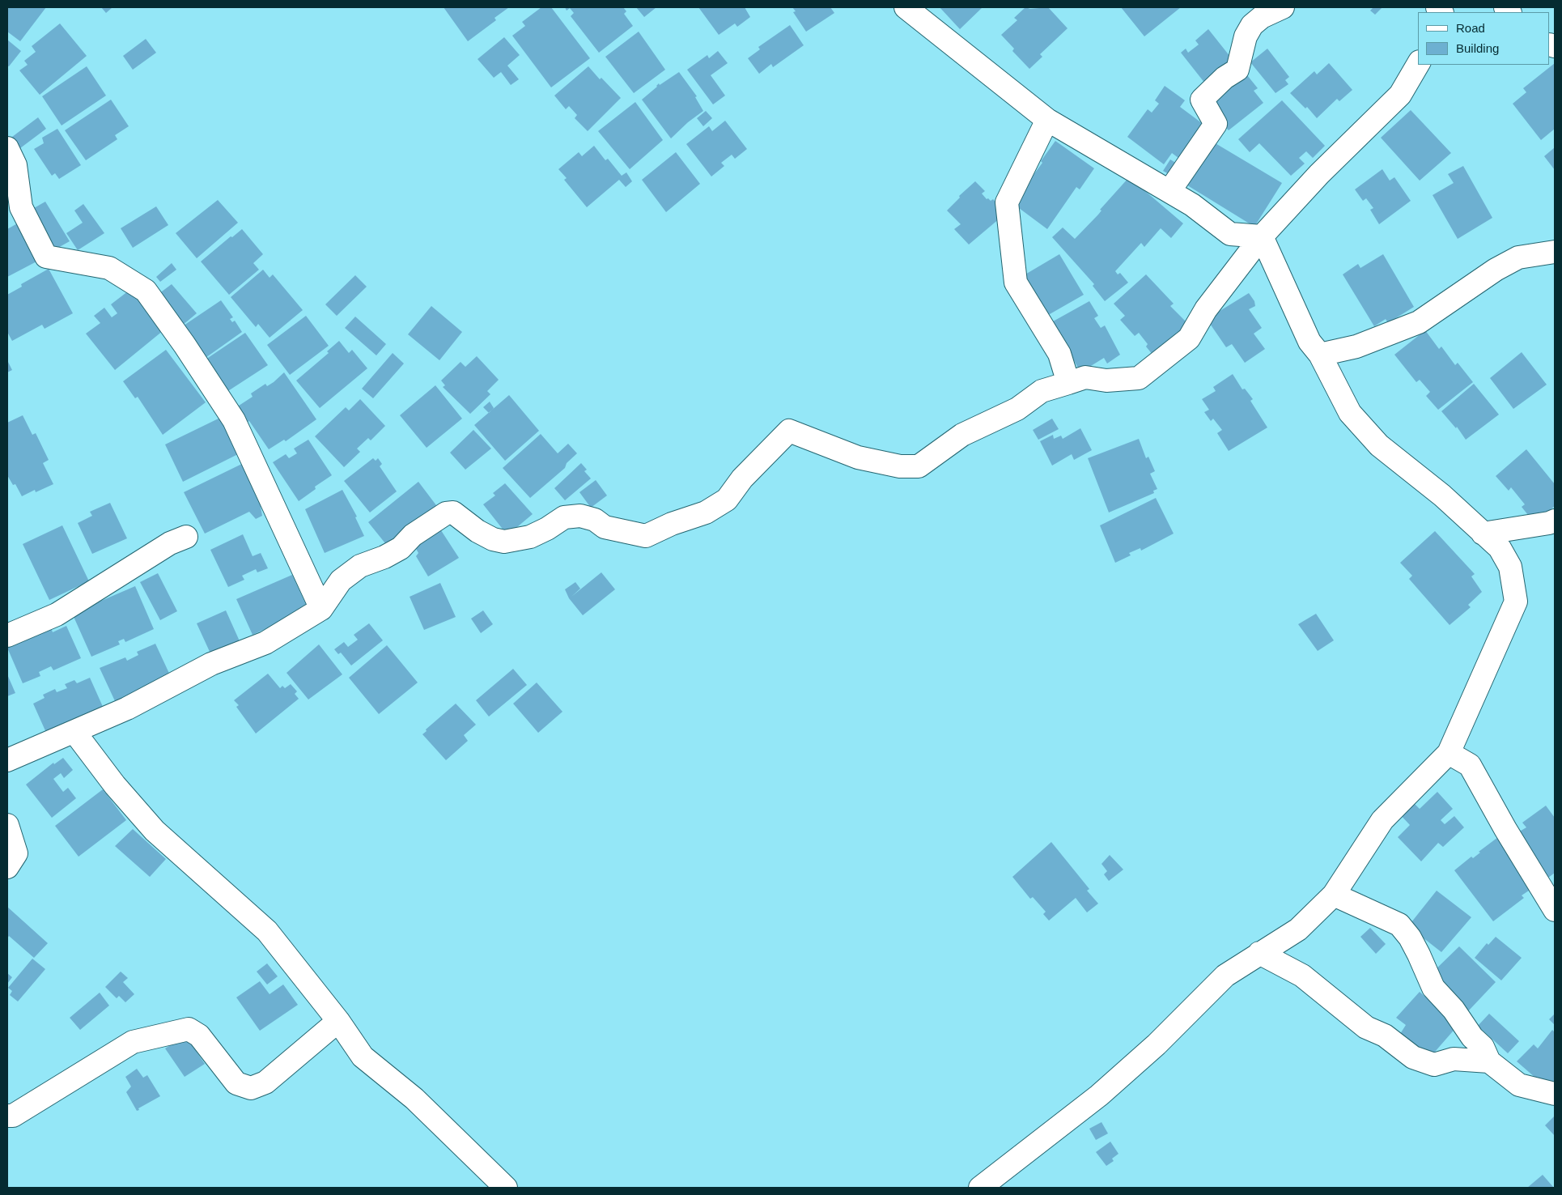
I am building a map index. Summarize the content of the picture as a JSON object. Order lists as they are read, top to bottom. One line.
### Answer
{"legend":["Road","Building"]}
